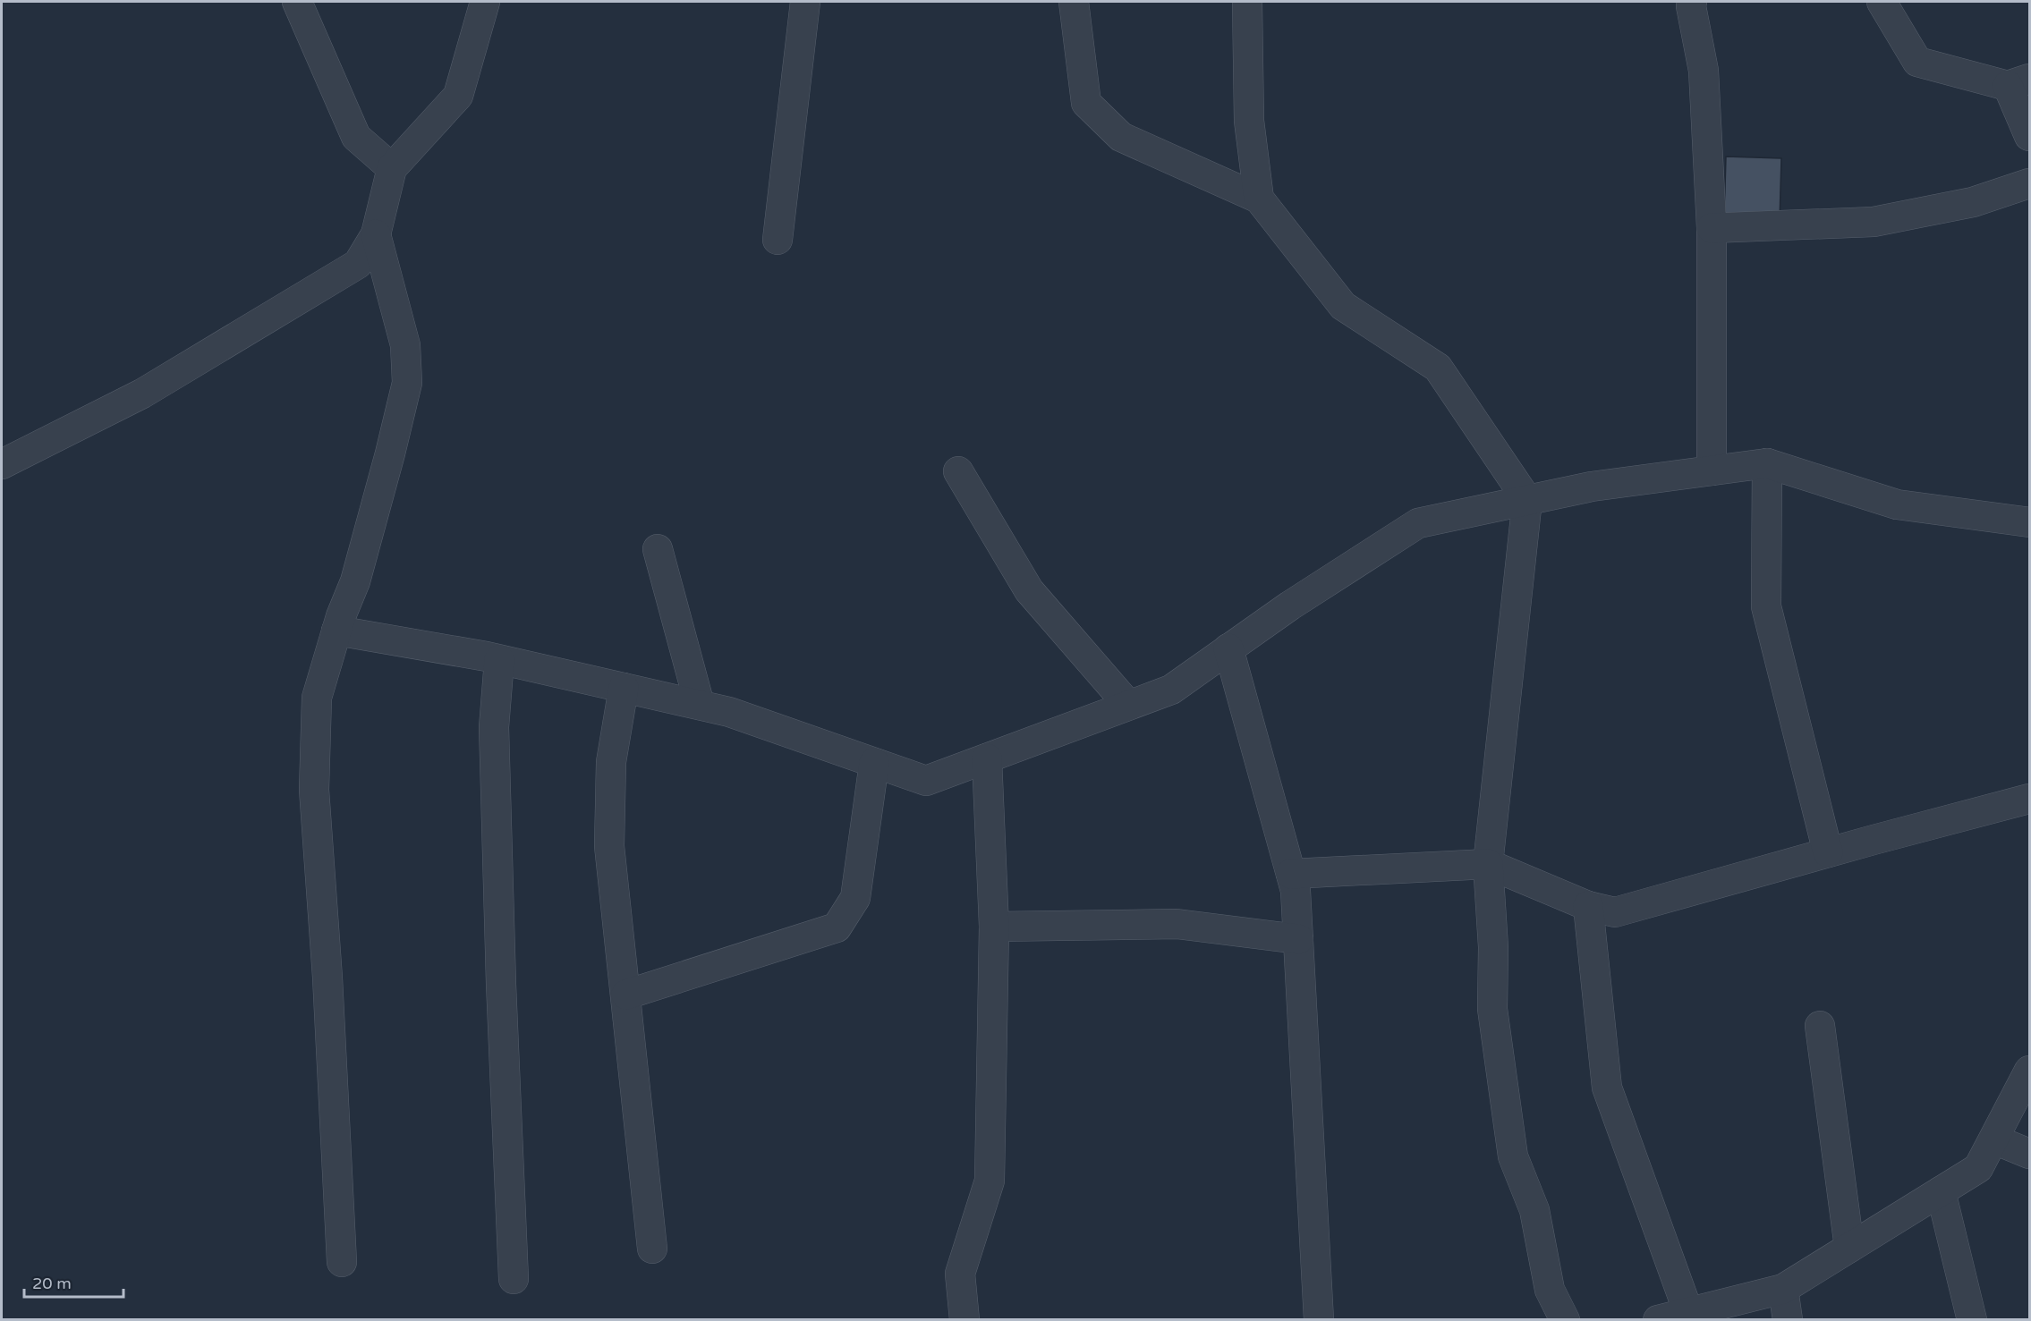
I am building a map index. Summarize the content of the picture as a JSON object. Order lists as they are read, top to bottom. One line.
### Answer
{"scale_bar":"20 m"}
